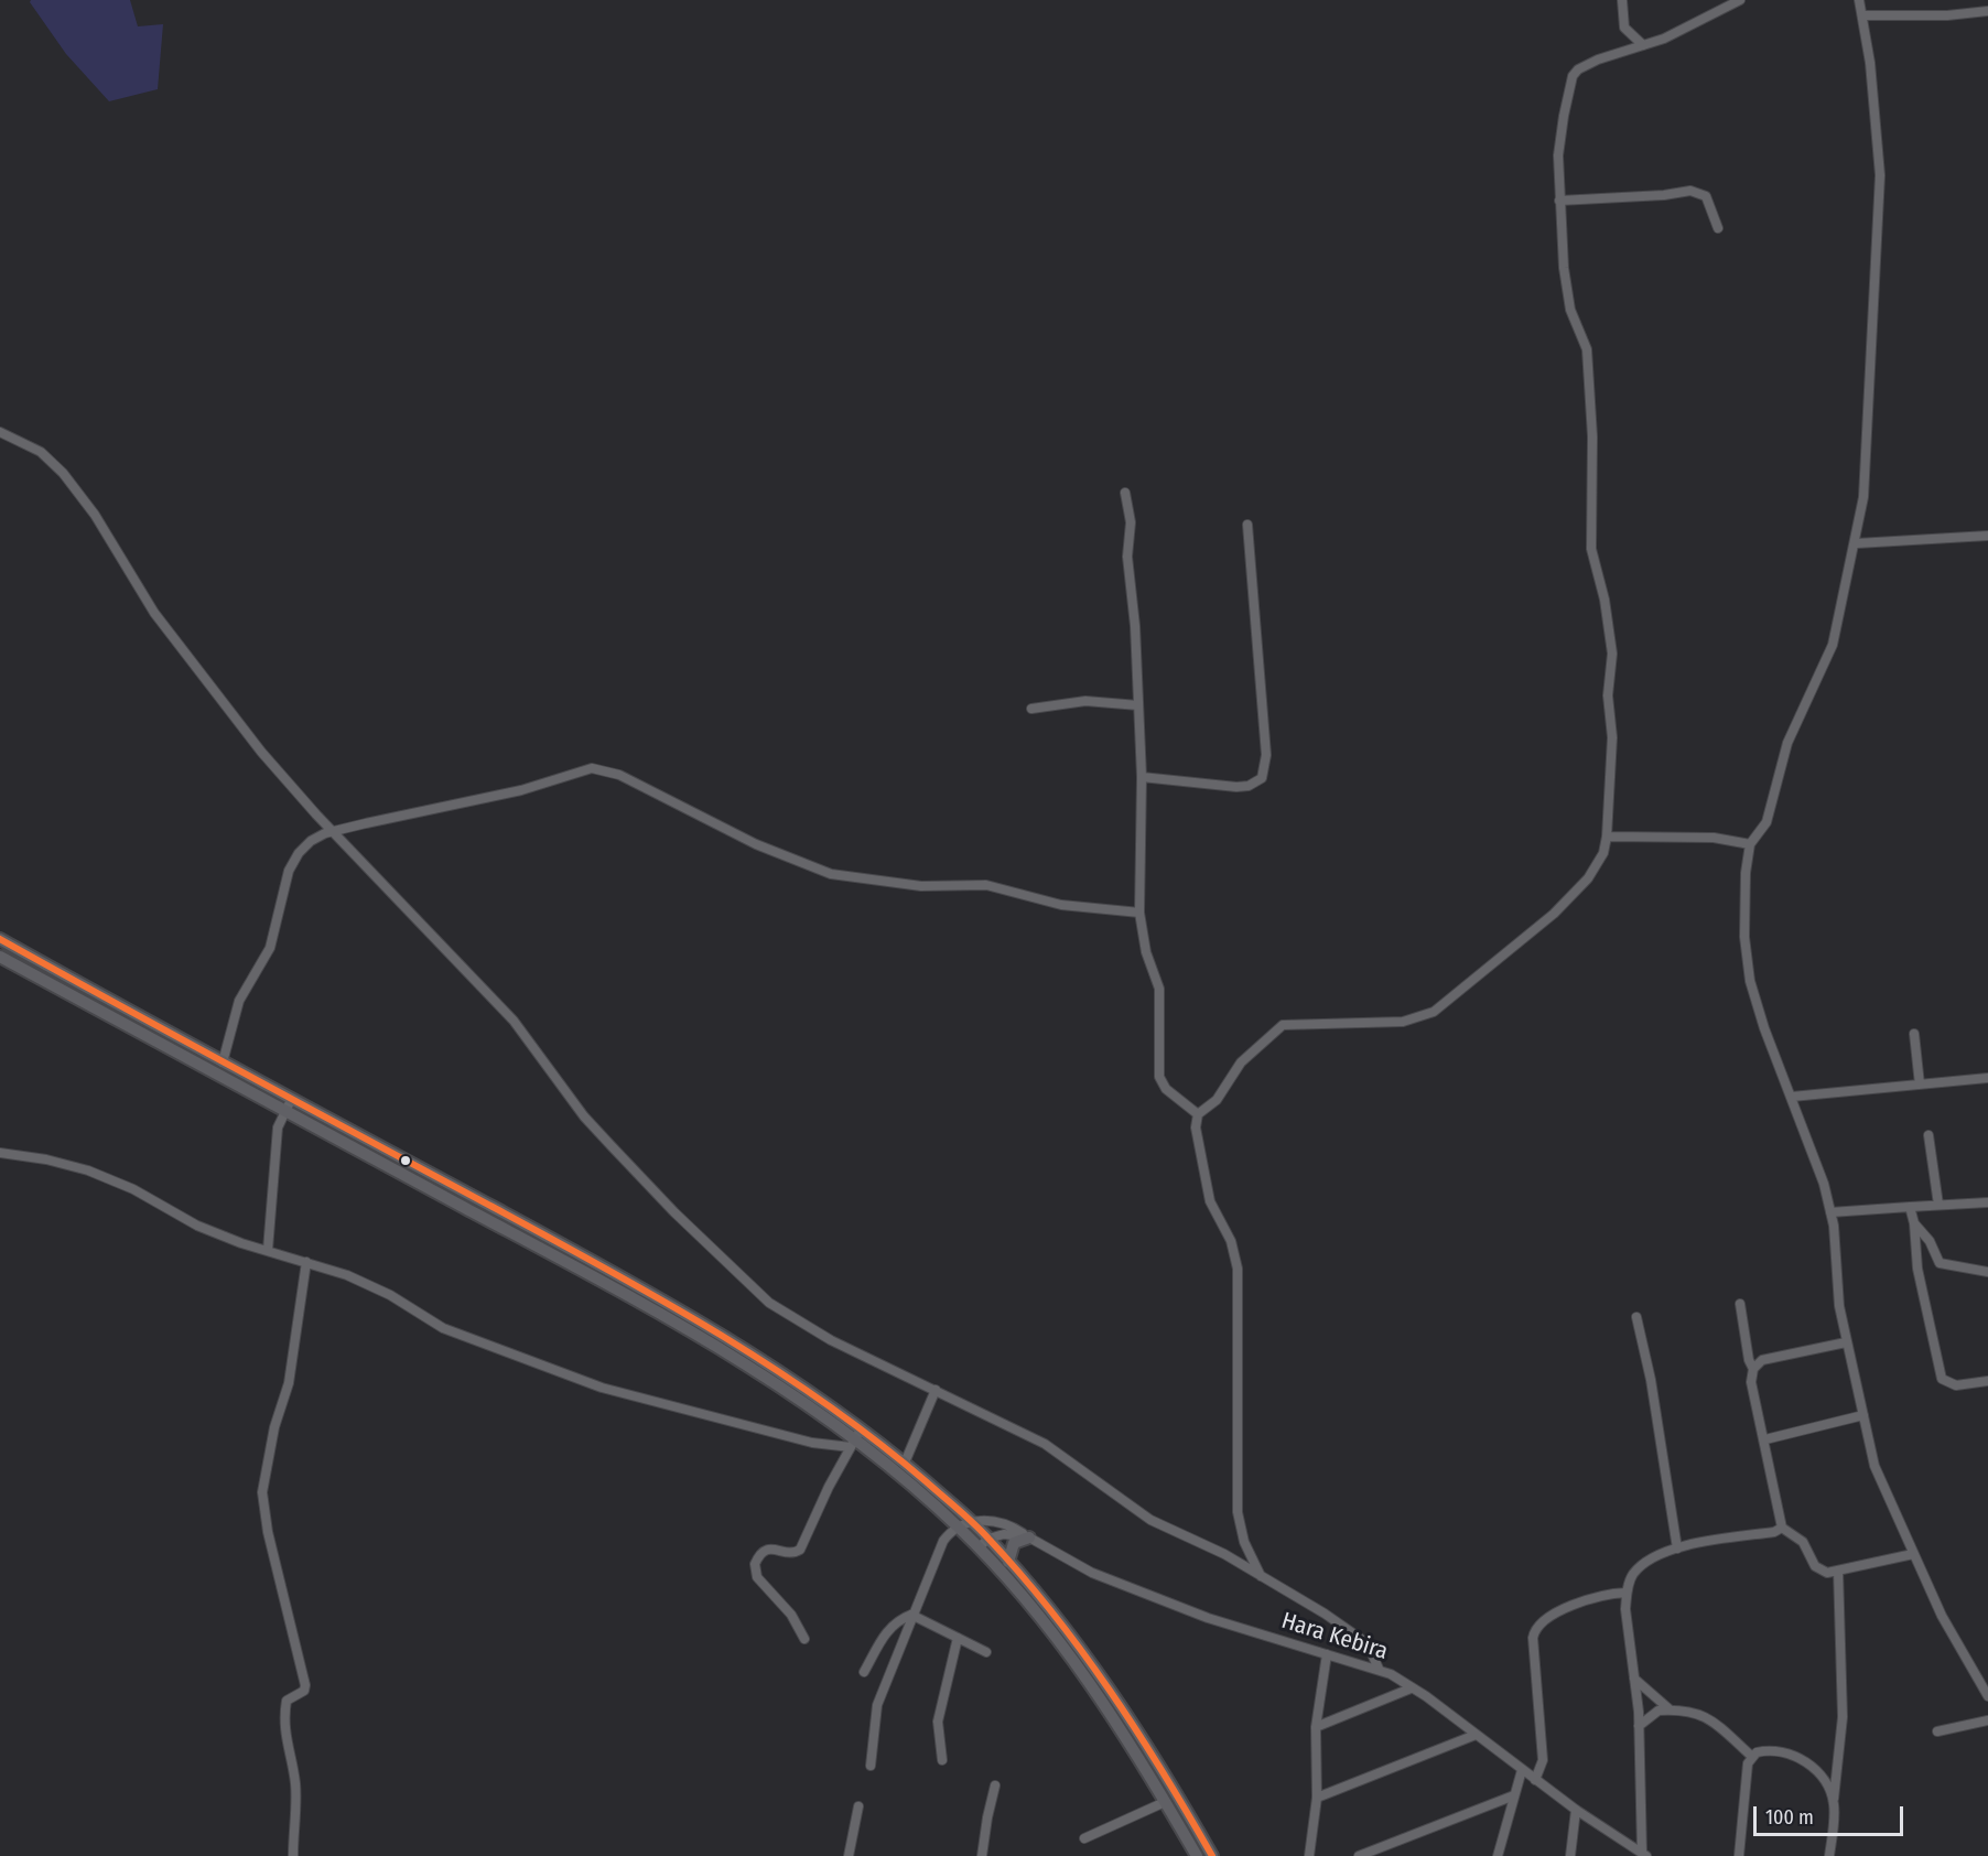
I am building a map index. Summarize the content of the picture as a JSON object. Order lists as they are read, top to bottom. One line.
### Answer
{"streets":{"street":["Hara Kebira"]},"scale_bar":"100 m"}
